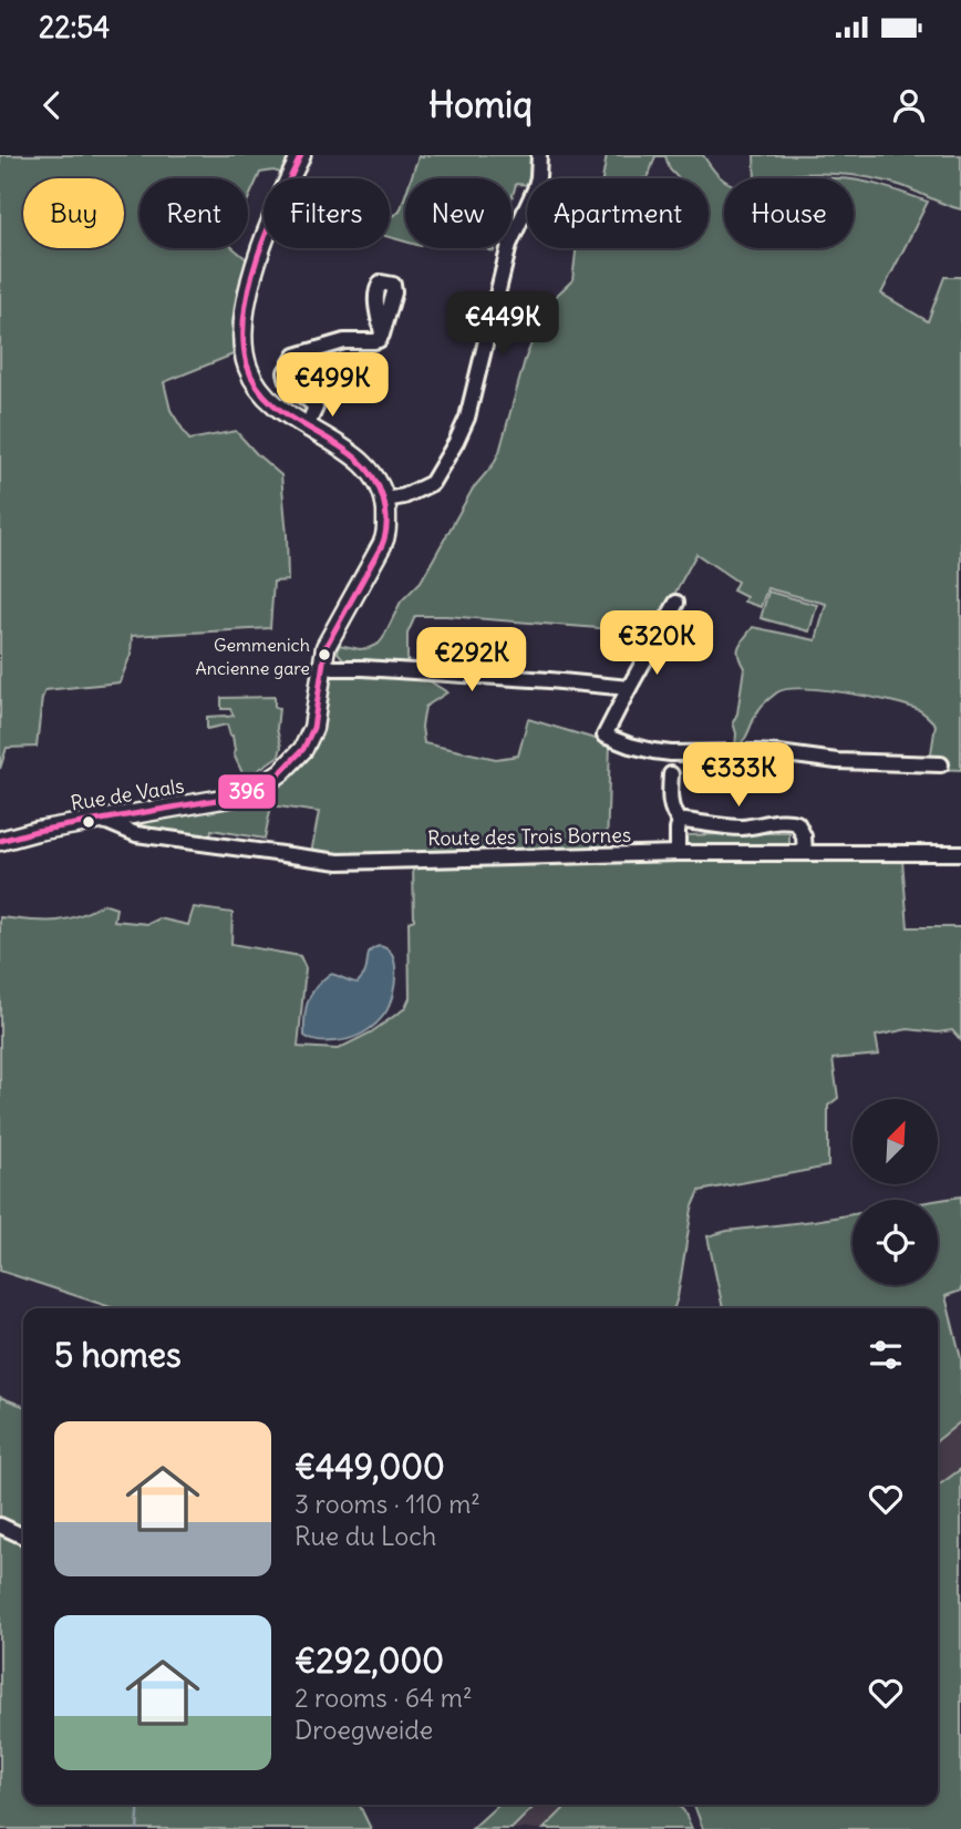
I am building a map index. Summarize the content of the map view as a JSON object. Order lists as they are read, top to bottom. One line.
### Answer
{"streets":{"main road":["Rue de Vaals"],"street":["Route des Trois Bornes"]},"crossings":[["Rue de Vaals","Route des Trois Bornes"]],"places":["Gemmenich Ancienne gare"],"lines":["transit line 396"],"north":"top right","page":{"status":"22:54","header":"Homiq","chip":["Buy","Rent","Filters","New","Apartment","House"],"price":["€449K","€499K","€320K","€292K","€333K"],"heading":"5 homes","list":[{"name":"€449,000","note":"3 rooms · 110 m² · Rue du Loch"},{"name":"€292,000","note":"2 rooms · 64 m² · Droegweide"}]}}
